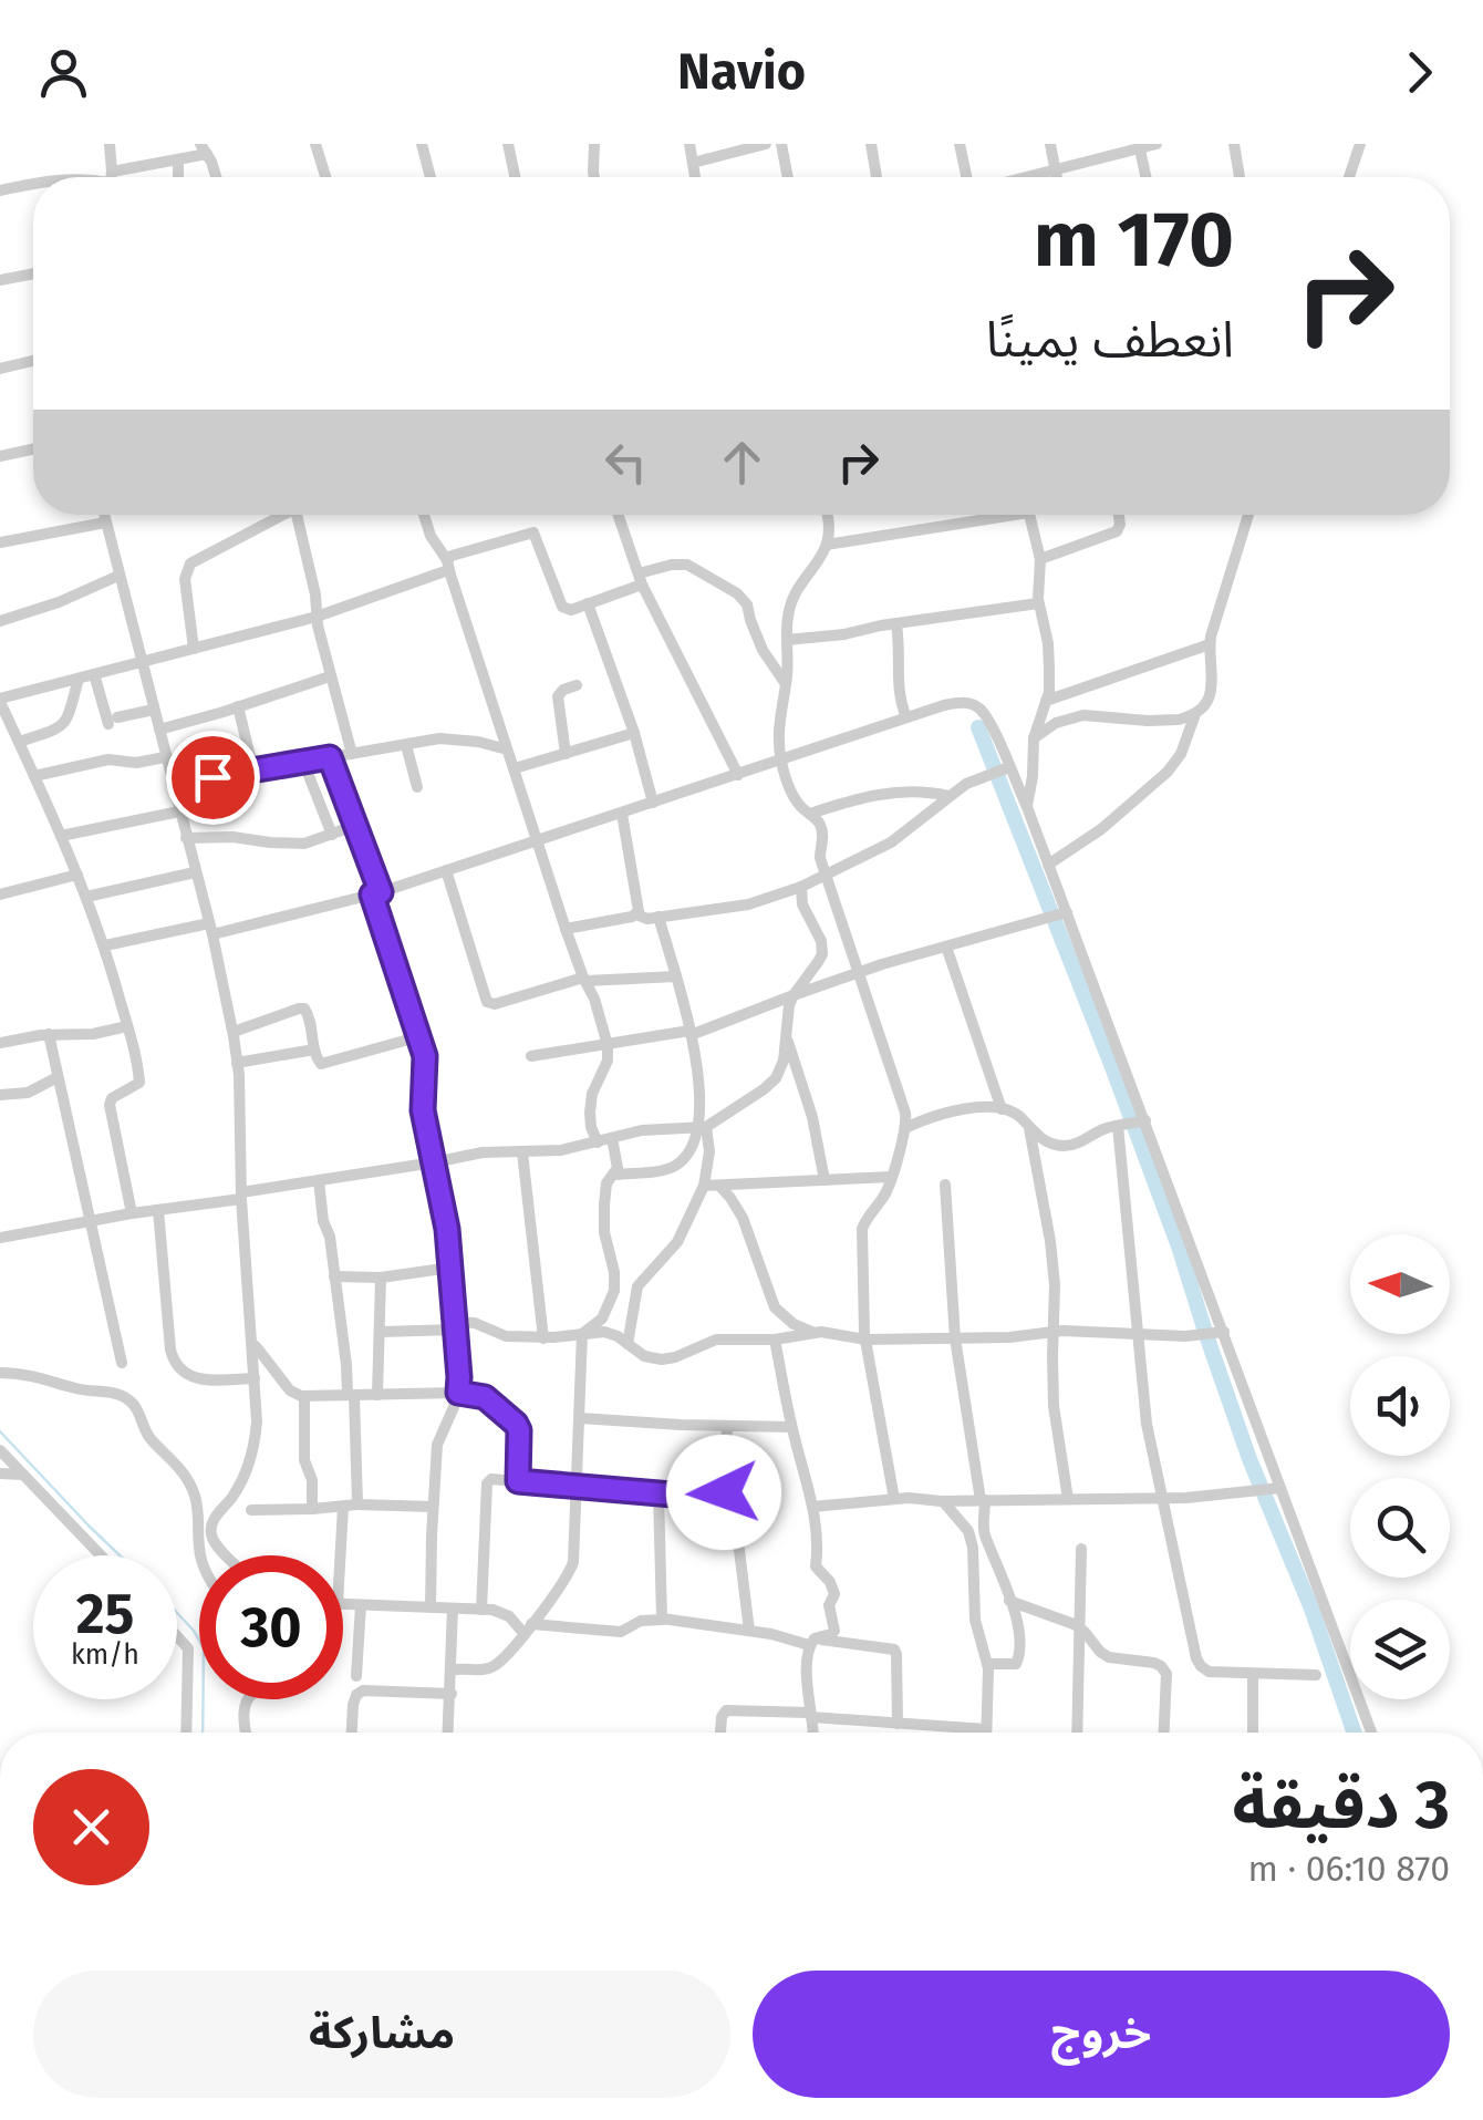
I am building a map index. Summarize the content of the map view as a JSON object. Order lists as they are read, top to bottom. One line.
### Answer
{"north":"left","page":{"header":"Navio","turn":["170 m","انعطف يمينًا"],"speed":"25 km/h","limit":"30","heading":["3 دقيقة","870 m · 06:10"],"buttons":["خروج","مشاركة"]}}
